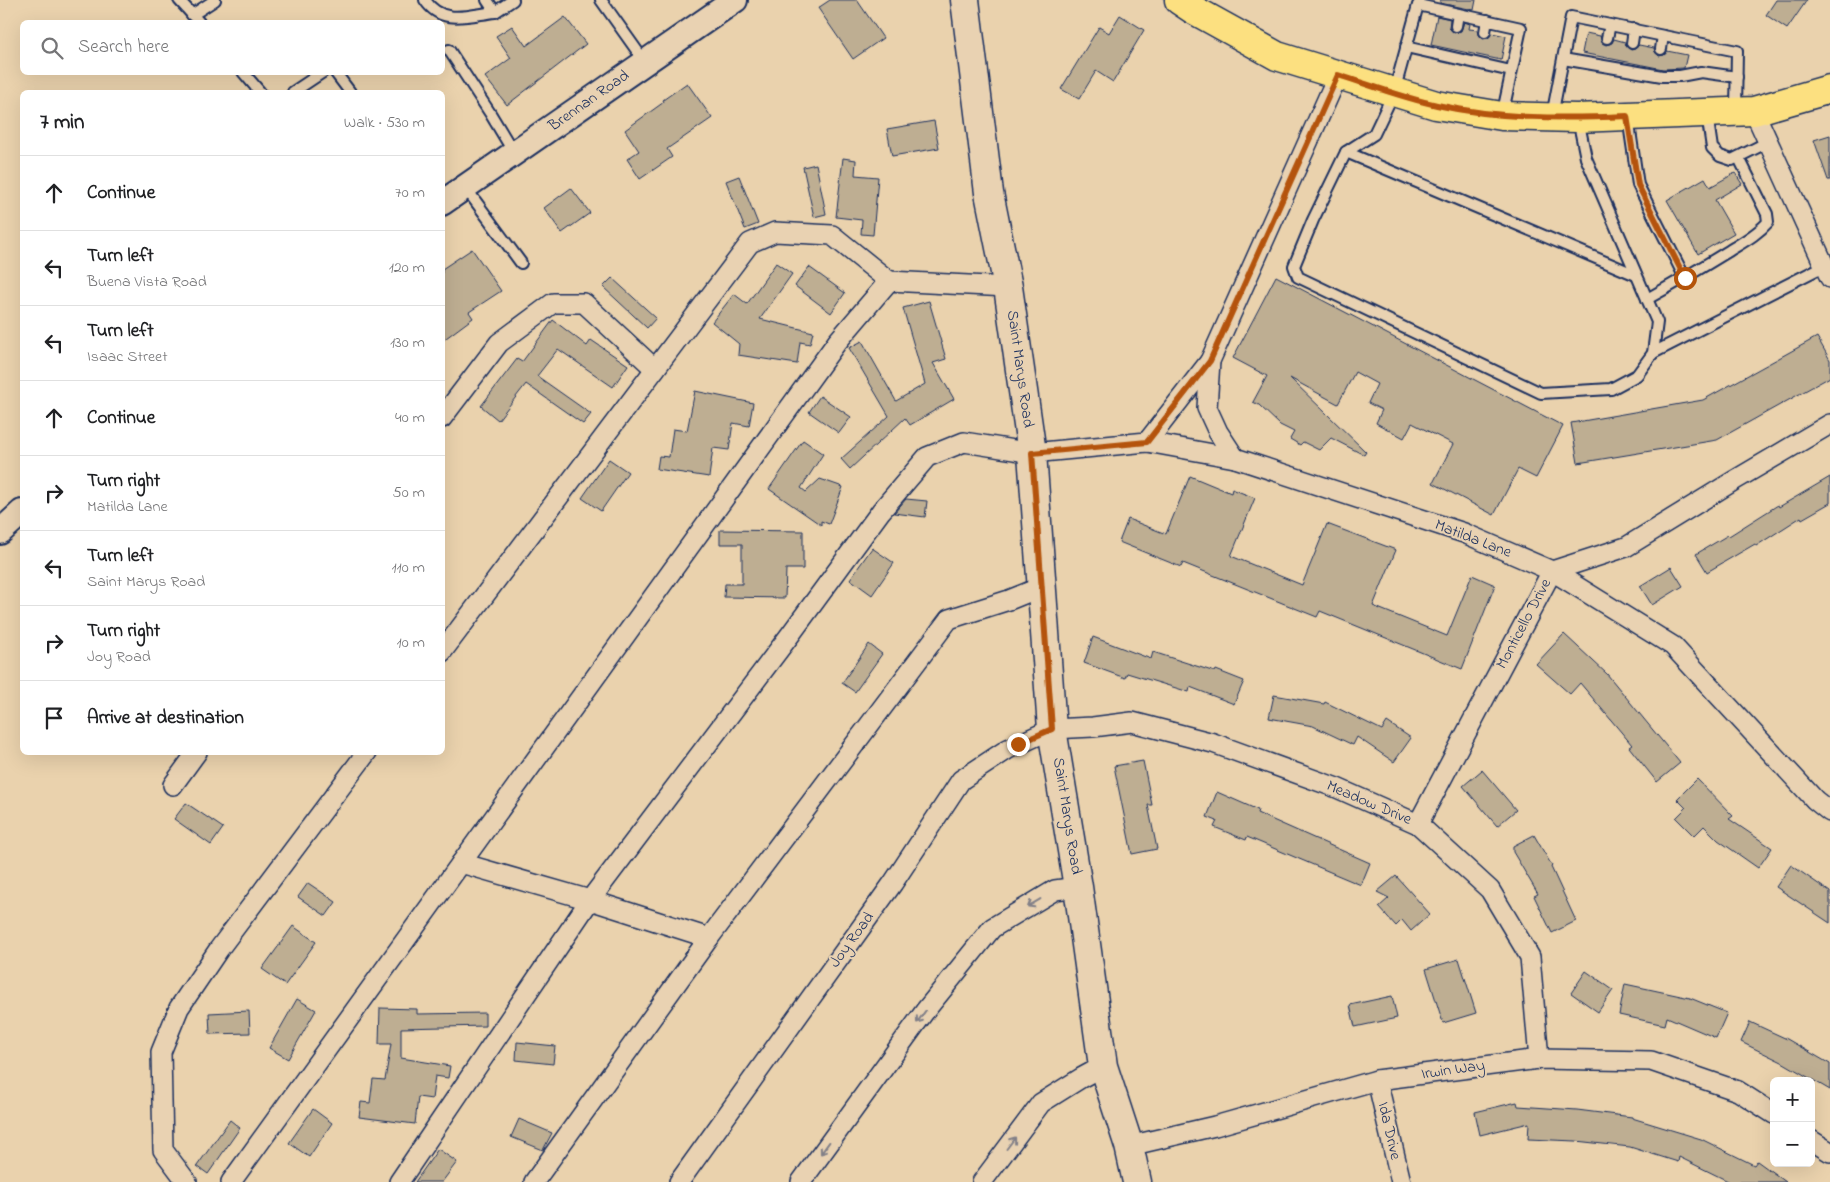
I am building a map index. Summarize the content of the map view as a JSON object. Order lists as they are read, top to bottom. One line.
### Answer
{"streets":{"main road":["Saint Marys Road"],"street":["Brennan Road","Matilda Lane","Monticello Drive","Meadow Drive","Joy Road","Irwin Way","Ida Drive"]},"crossings":[["Saint Marys Road","Matilda Lane"],["Saint Marys Road","Meadow Drive"],["Saint Marys Road","Joy Road"],["Saint Marys Road","Irwin Way"],["Matilda Lane","Monticello Drive"],["Monticello Drive","Meadow Drive"],["Meadow Drive","Joy Road"],["Meadow Drive","Irwin Way"],["Irwin Way","Ida Drive"]],"page":{"search":"Search here","heading":["7 min","Walk · 530 m"],"list":[["Continue","70 m"],["Turn left","Buena Vista Road","120 m"],["Turn left","Isaac Street","130 m"],["Continue","40 m"],["Turn right","Matilda Lane","50 m"],["Turn left","Saint Marys Road","110 m"],["Turn right","Joy Road","10 m"],"Arrive at destination"],"map_buttons":["+","−"]}}
